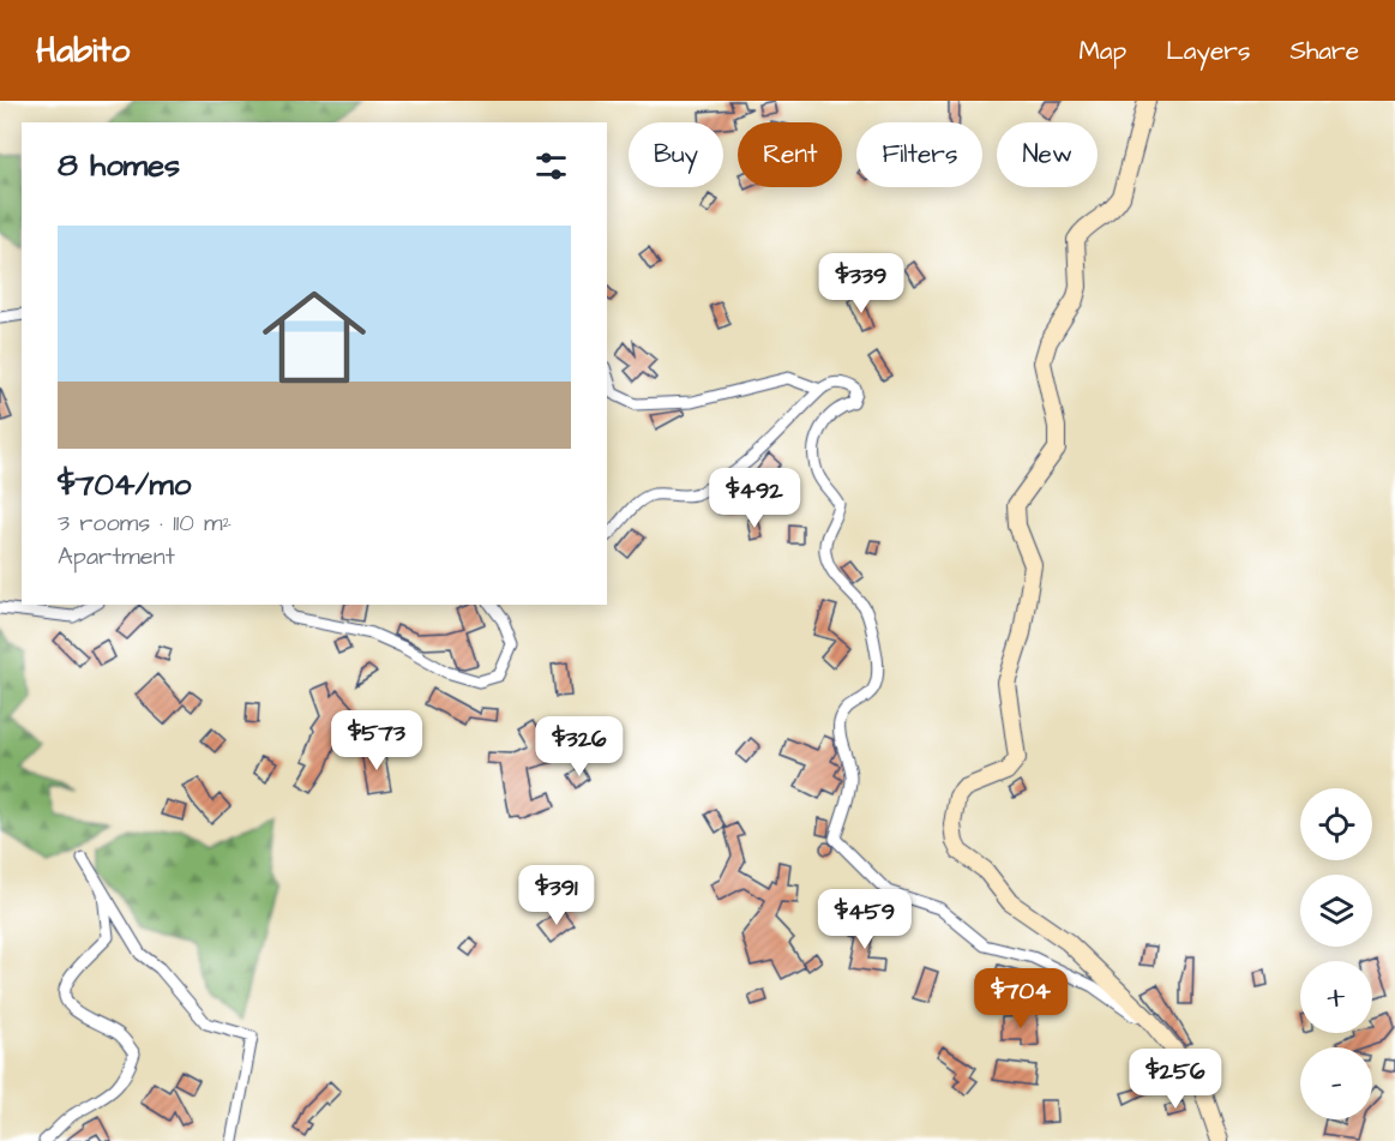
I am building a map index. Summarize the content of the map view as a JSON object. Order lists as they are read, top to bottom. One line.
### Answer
{"page":{"header":"Habito","nav":["Map","Layers","Share"],"chip":["Buy","Rent","Filters","New"],"heading":"8 homes","list":[{"name":"$704/mo","note":"3 rooms · 110 m² · Apartment"}],"price":["$339","$492","$573","$326","$391","$459","$704","$256"],"map_buttons":["+","−"]}}
